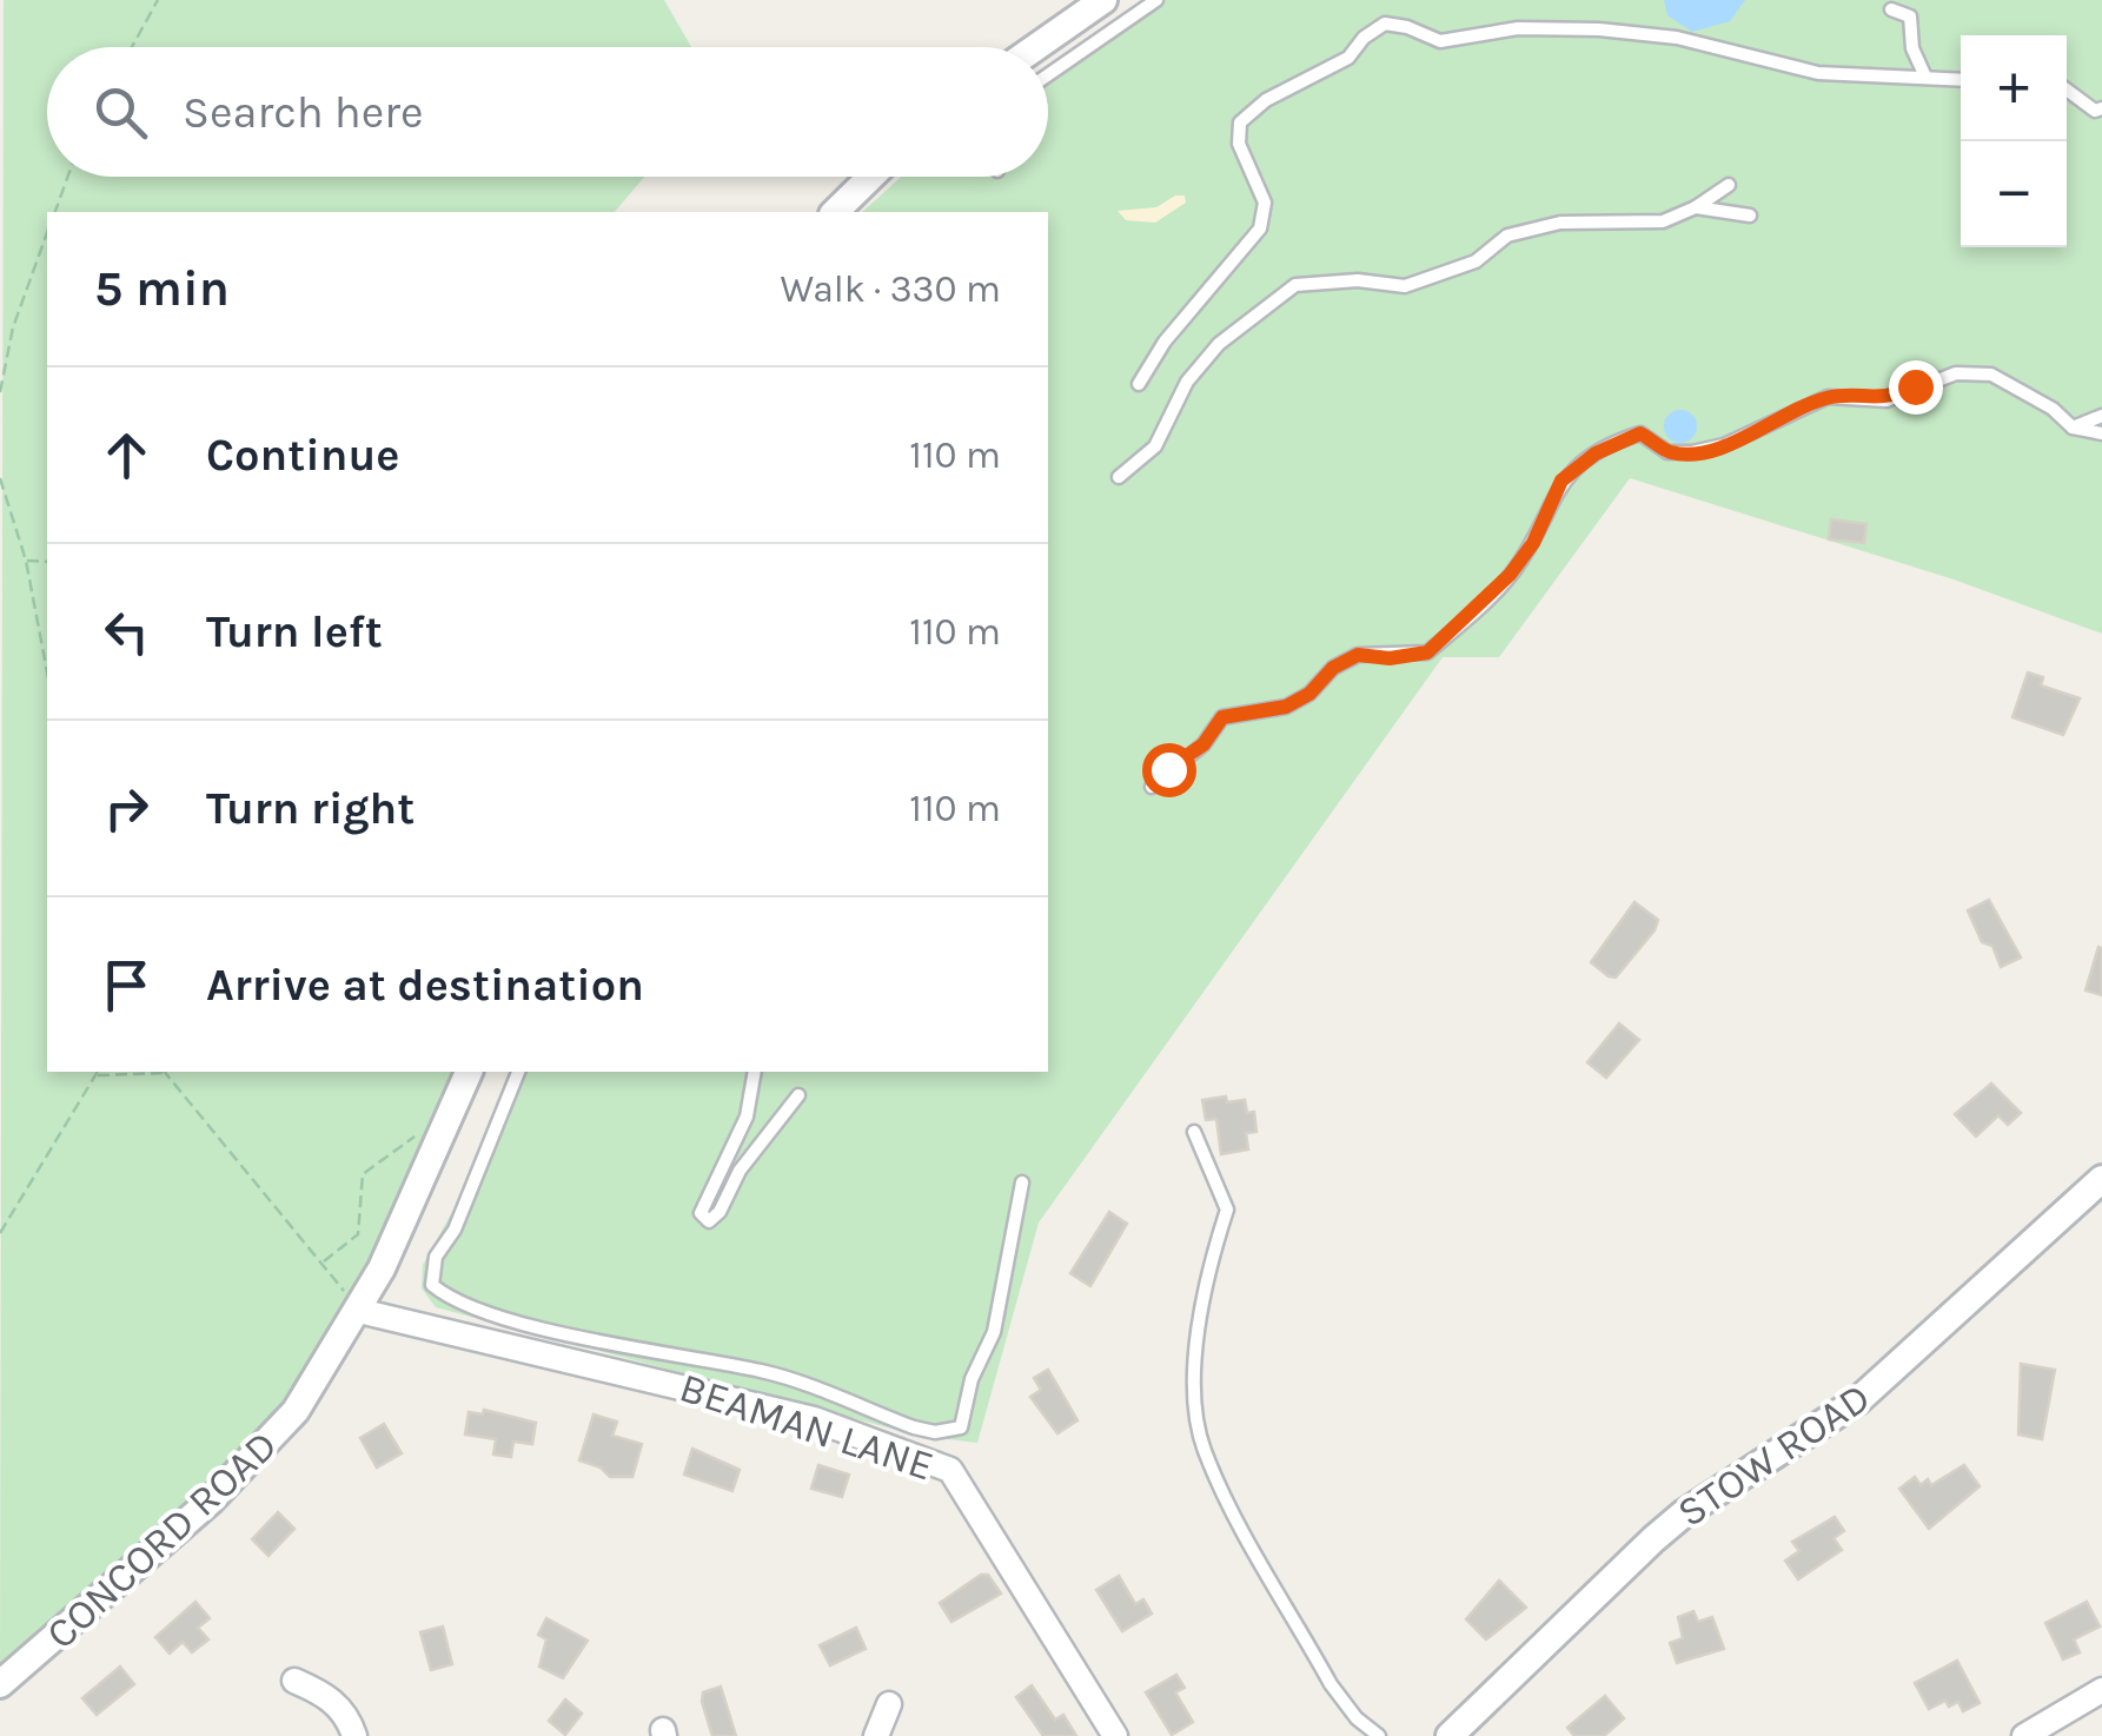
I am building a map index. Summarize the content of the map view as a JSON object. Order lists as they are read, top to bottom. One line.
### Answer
{"streets":{"street":["BEAMAN LANE","STOW ROAD","CONCORD ROAD"]},"crossings":[["BEAMAN LANE","CONCORD ROAD"]],"page":{"map_buttons":["+","−"],"search":"Search here","heading":["5 min","Walk · 330 m"],"list":[["Continue","110 m"],["Turn left","110 m"],["Turn right","110 m"],"Arrive at destination"]}}
